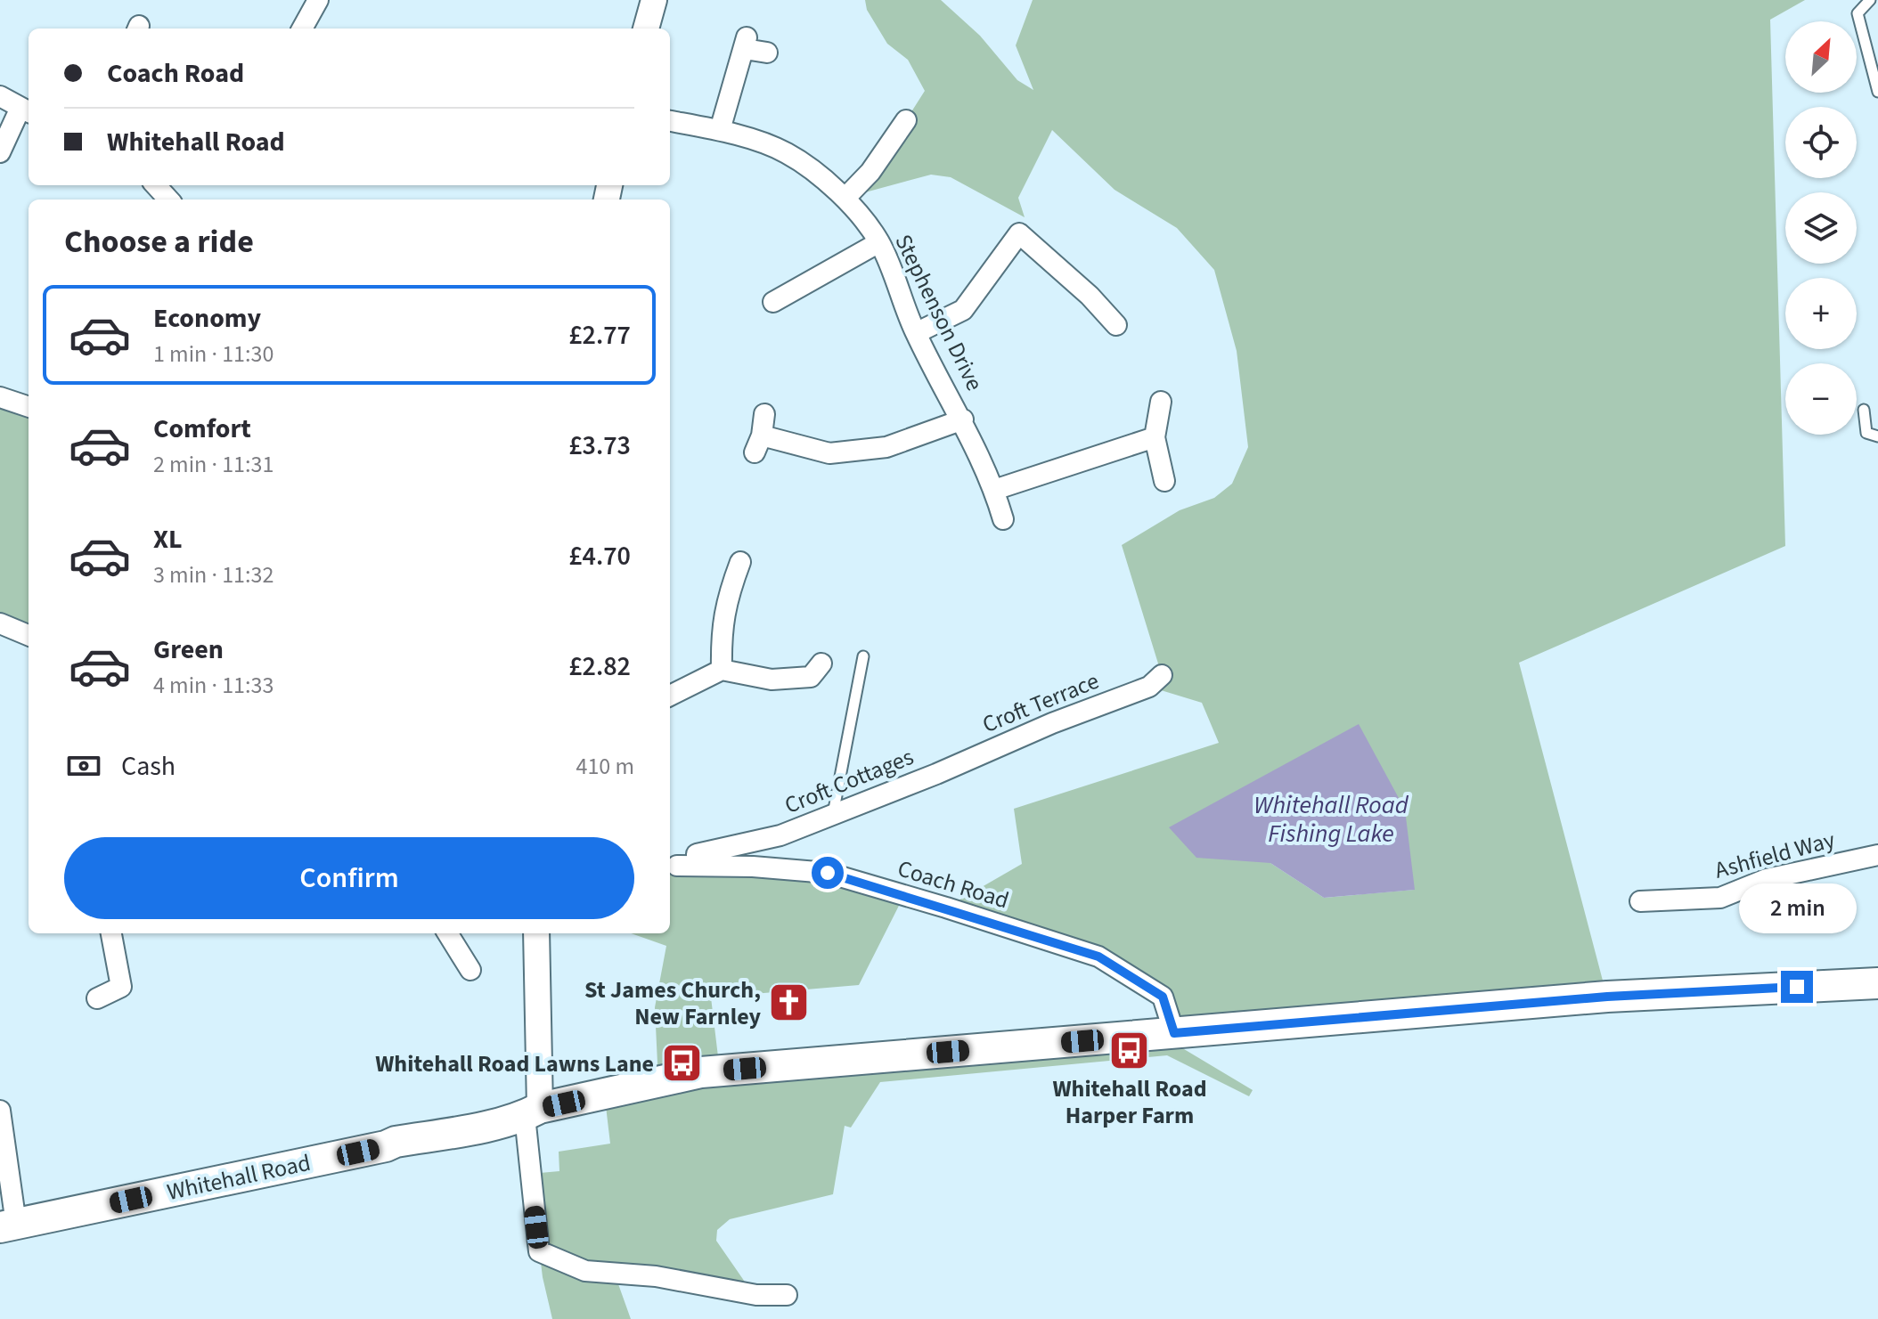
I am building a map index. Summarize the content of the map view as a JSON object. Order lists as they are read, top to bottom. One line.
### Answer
{"streets":{"main road":["Whitehall Road"],"street":["Stephenson Drive","Croft Terrace","Croft Cottages","Ashfield Way","Coach Road"]},"crossings":[["Croft Terrace","Croft Cottages"],["Croft Cottages","Coach Road"],["Coach Road","Whitehall Road"]],"water":["Whitehall Road Fishing Lake"],"places":{"church":["St James Church, New Farnley"],"bus stop":["Whitehall Road Harper Farm","Whitehall Road Lawns Lane"]},"north":"top right","page":{"map_buttons":["+","−"],"banner":["Coach Road","Whitehall Road"],"heading":"Choose a ride","list":[{"name":"Economy","note":"1 min · 11:30","value":"£2.77"},{"name":"Comfort","note":"2 min · 11:31","value":"£3.73"},{"name":"XL","note":"3 min · 11:32","value":"£4.70"},{"name":"Green","note":"4 min · 11:33","value":"£2.82"}],"pay":["Cash","410 m"],"buttons":"Confirm","bubble":"2 min"}}
